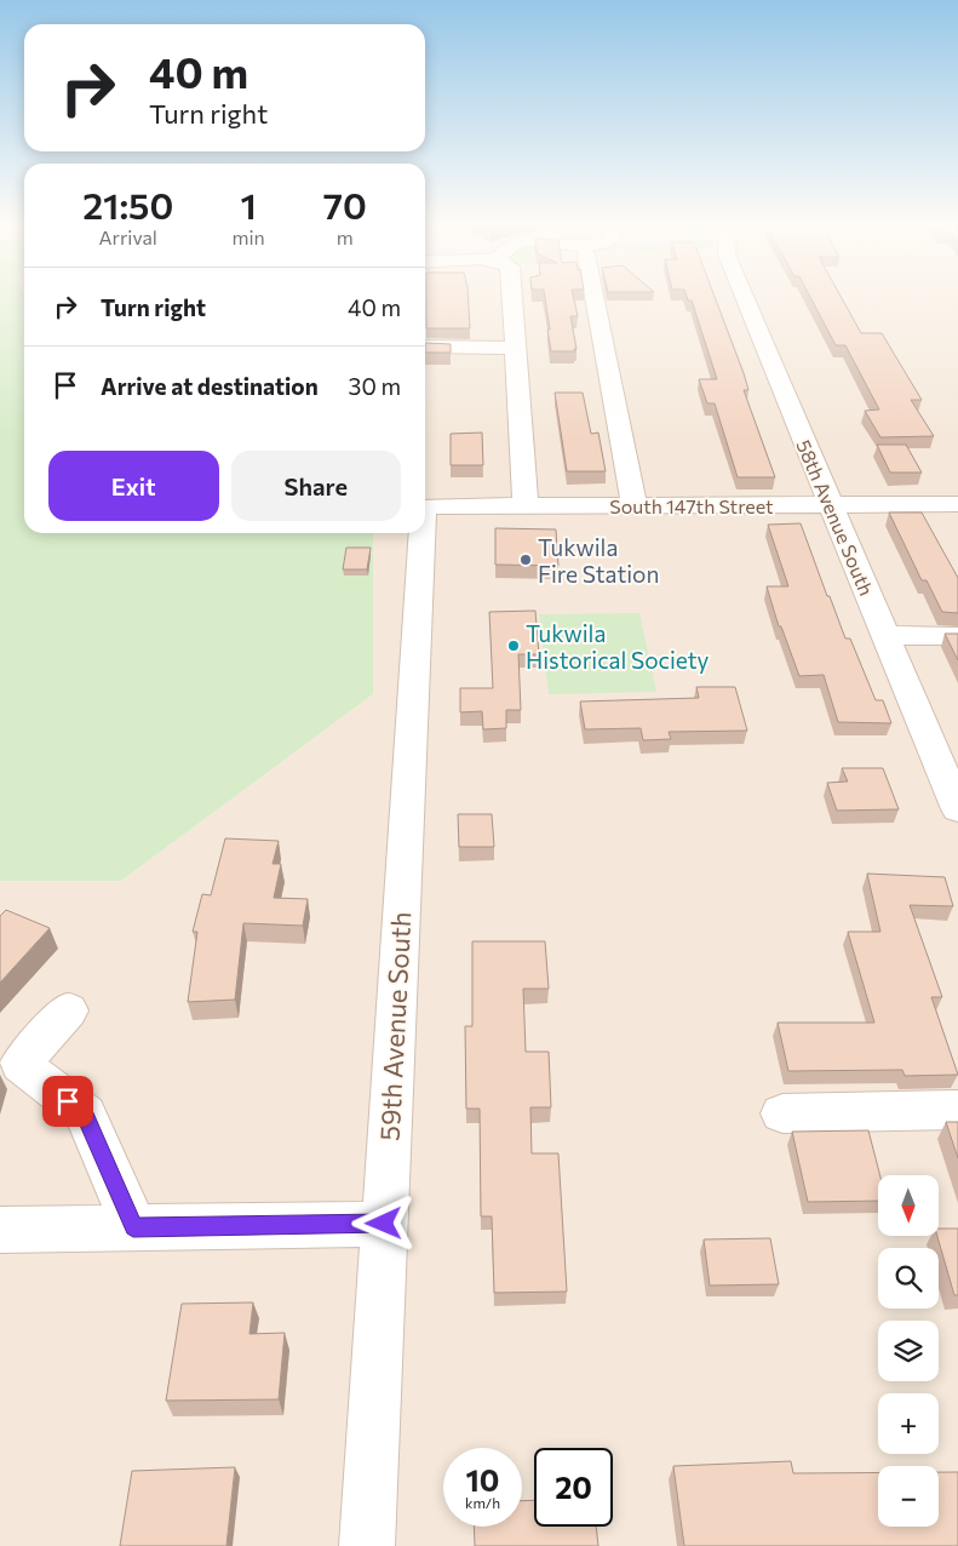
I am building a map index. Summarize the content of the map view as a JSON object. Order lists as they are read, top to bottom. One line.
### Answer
{"streets":{"street":["South 147th Street","58th Avenue South","59th Avenue South"]},"crossings":[["South 147th Street","58th Avenue South"]],"places":["Tukwila Fire Station","Tukwila Historical Society"],"north":"bottom","page":{"turn":["40 m","Turn right"],"eta":["21:50","Arrival","1","min","70","m"],"list":[{"name":"Turn right","value":"40 m"},{"name":"Arrive at destination","value":"30 m"}],"buttons":["Exit","Share"],"map_buttons":["+","−"],"speed":"10 km/h","limit":"20"}}
